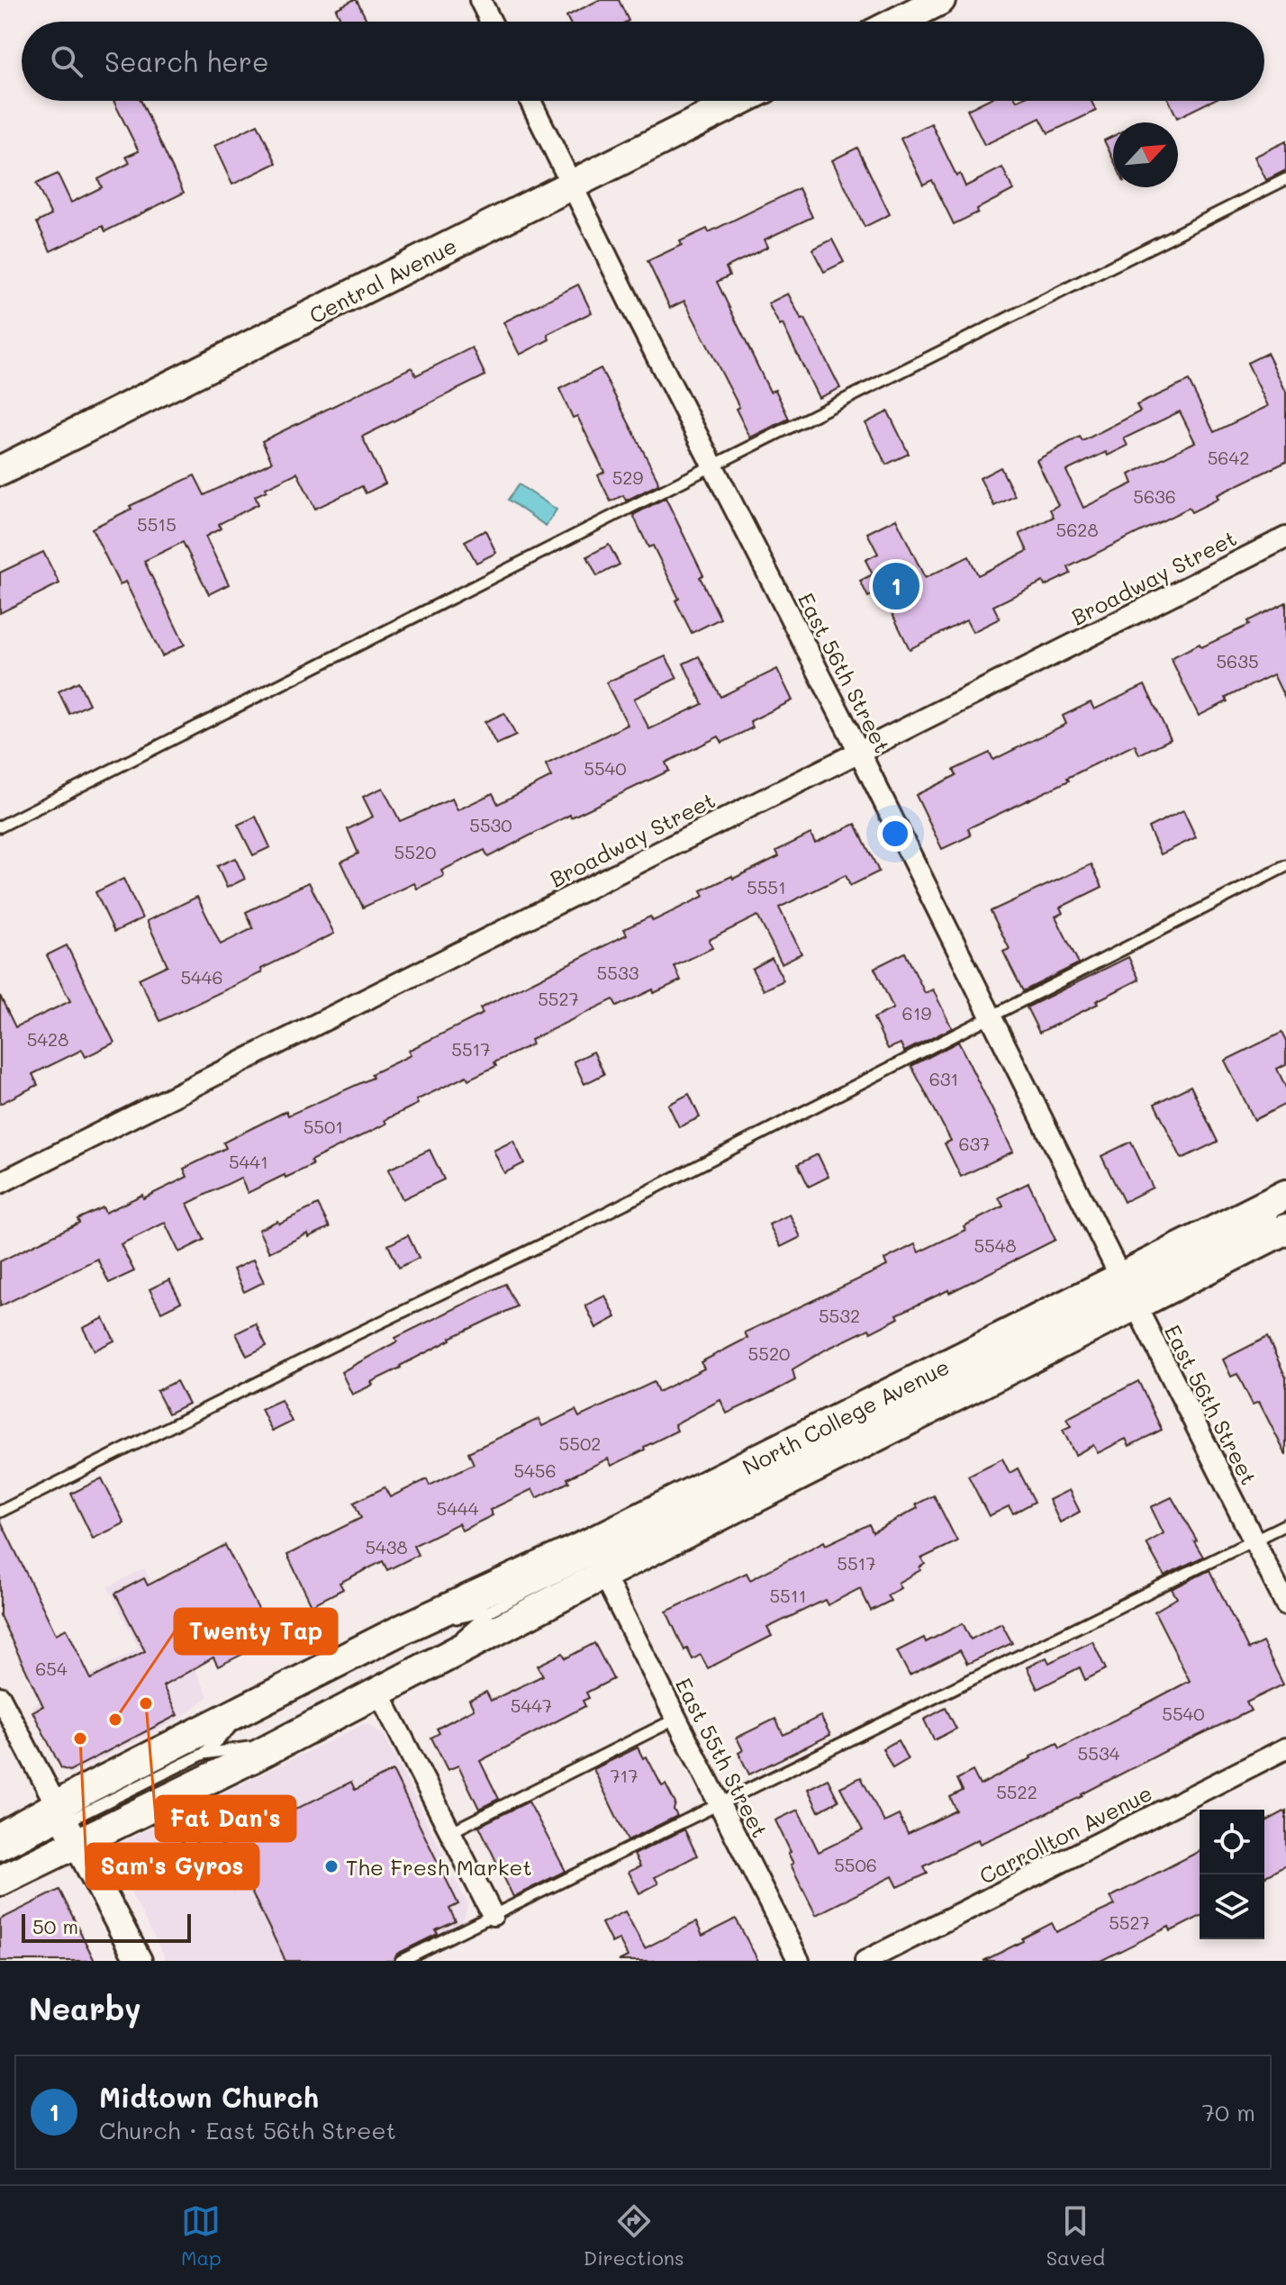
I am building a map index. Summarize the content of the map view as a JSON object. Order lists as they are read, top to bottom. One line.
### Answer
{"streets":{"main road":["Central Avenue","North College Avenue"],"street":["Broadway Street","East 56th Street","East 55th Street","Carrollton Avenue"]},"crossings":[["Central Avenue","East 56th Street"],["Broadway Street","East 56th Street"],["East 56th Street","North College Avenue"],["North College Avenue","East 55th Street"]],"places":["Fat Dan's","Twenty Tap","Sam's Gyros","The Fresh Market"],"house_numbers":["5642","529","5636","5515","5628","5635","5540","5530","5520","5551","5533","5446","5527","619","5428","5517","631","5501","637","5441","5548","5532","5520","5502","5456","5444","5438","5517","5511","654","5447","5540","5534","717","5522","5506","5527"],"scale_bar":"50 m","north":"top right","page":{"search":"Search here","pins":"1","scale":"50 m","heading":"Nearby","list":[{"mark":"1","name":"Midtown Church","note":"Church · East 56th Street","value":"70 m"}],"nav":["Map","Directions","Saved"]}}
